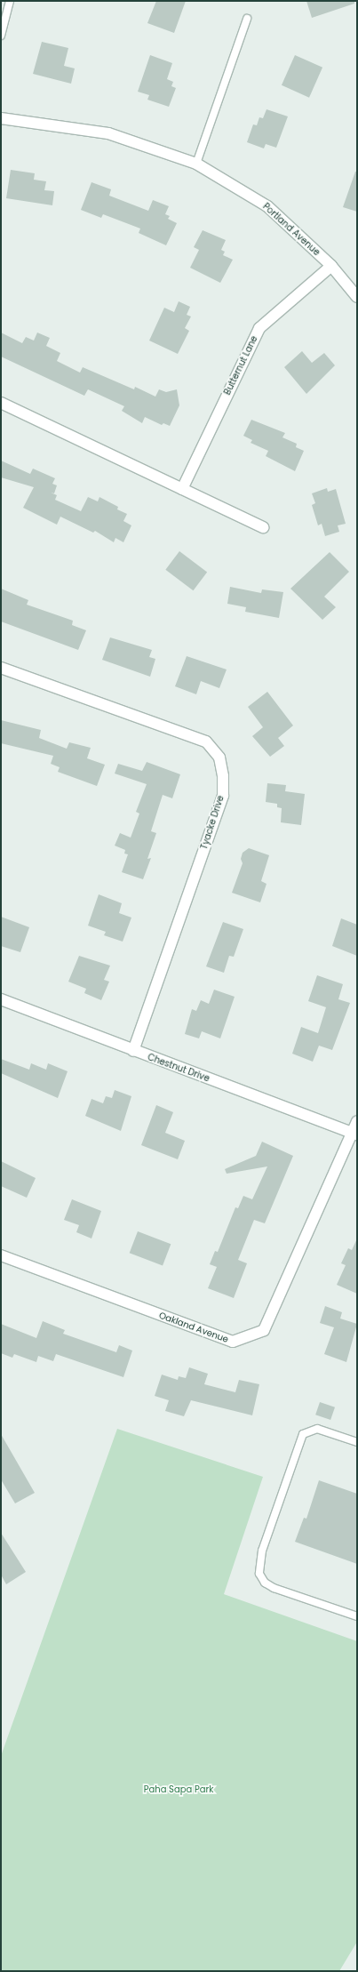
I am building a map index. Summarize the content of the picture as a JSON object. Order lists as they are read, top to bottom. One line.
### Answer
{"streets":{"street":["Portland Avenue","Butternut Lane","Tyacke Drive","Chestnut Drive","Oakland Avenue"]},"crossings":[["Portland Avenue","Butternut Lane"],["Tyacke Drive","Chestnut Drive"],["Chestnut Drive","Oakland Avenue"]],"parks":["Paha Sapa Park"]}
